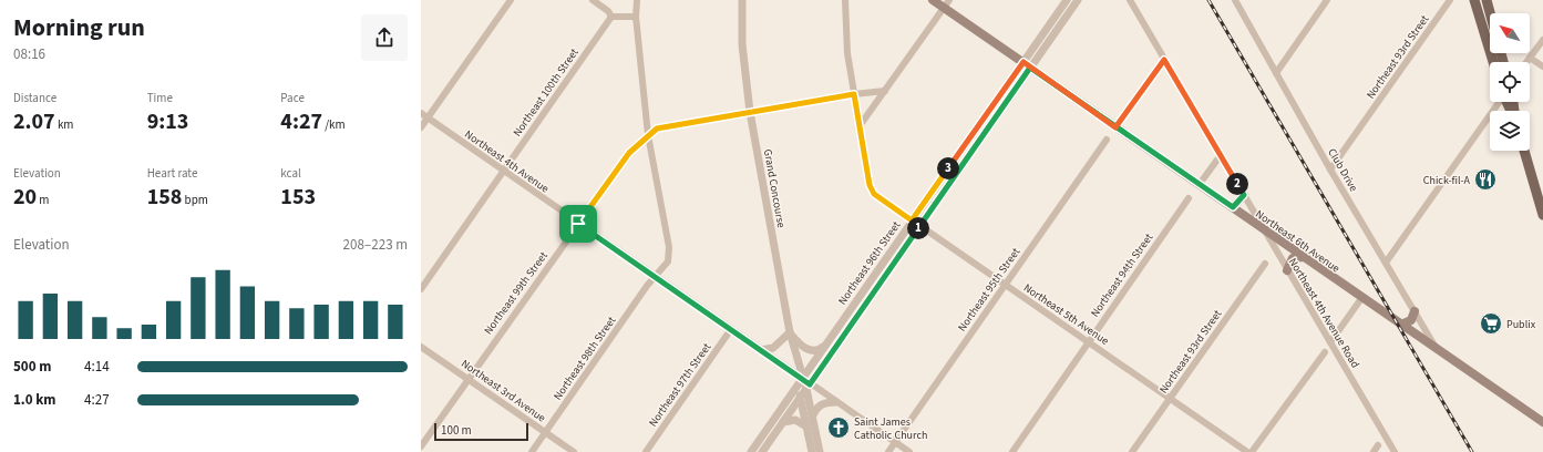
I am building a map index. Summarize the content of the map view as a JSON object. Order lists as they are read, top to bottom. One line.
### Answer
{"streets":{"main road":["Northeast 6th Avenue"],"street":["Northeast 93rd Street","Northeast 100th Street","Northeast 4th Avenue","Club Drive","Grand Concourse","Northeast 96th Street","Northeast 94th Street","Northeast 95th Street","Northeast 99th Street","Northeast 4th Avenue Road","Northeast 5th Avenue","Northeast 98th Street","Northeast 97th Street","Northeast 3rd Avenue"]},"crossings":[["Northeast 93rd Street","Club Drive"],["Northeast 93rd Street","Northeast 5th Avenue"],["Northeast 100th Street","Northeast 4th Avenue"],["Northeast 4th Avenue","Grand Concourse"],["Northeast 4th Avenue","Northeast 96th Street"],["Northeast 4th Avenue","Northeast 99th Street"],["Northeast 4th Avenue","Northeast 98th Street"],["Northeast 4th Avenue","Northeast 97th Street"],["Club Drive","Northeast 6th Avenue"],["Grand Concourse","Northeast 96th Street"],["Northeast 6th Avenue","Northeast 96th Street"],["Northeast 6th Avenue","Northeast 4th Avenue Road"],["Northeast 96th Street","Northeast 5th Avenue"],["Northeast 94th Street","Northeast 5th Avenue"],["Northeast 95th Street","Northeast 5th Avenue"],["Northeast 99th Street","Northeast 3rd Avenue"],["Northeast 98th Street","Northeast 3rd Avenue"]],"places":{"restaurant":["Chick-fil-A"],"supermarket":["Publix"],"church":["Saint James Catholic Church"]},"scale_bar":"100 m","north":"top left","page":{"heading":["Morning run","08:16"],"stats":[["Distance","2.07 km"],["Time","9:13"],["Pace","4:27 /km"],["Elevation","20 m"],["Heart rate","158 bpm"],["kcal","153"]],"pins":["3","2","1"],"chart":["Elevation","208–223 m"],"list":[{"name":"500 m","note":"4:14"},{"name":"1.0 km","note":"4:27"}],"scale":"100 m"}}
